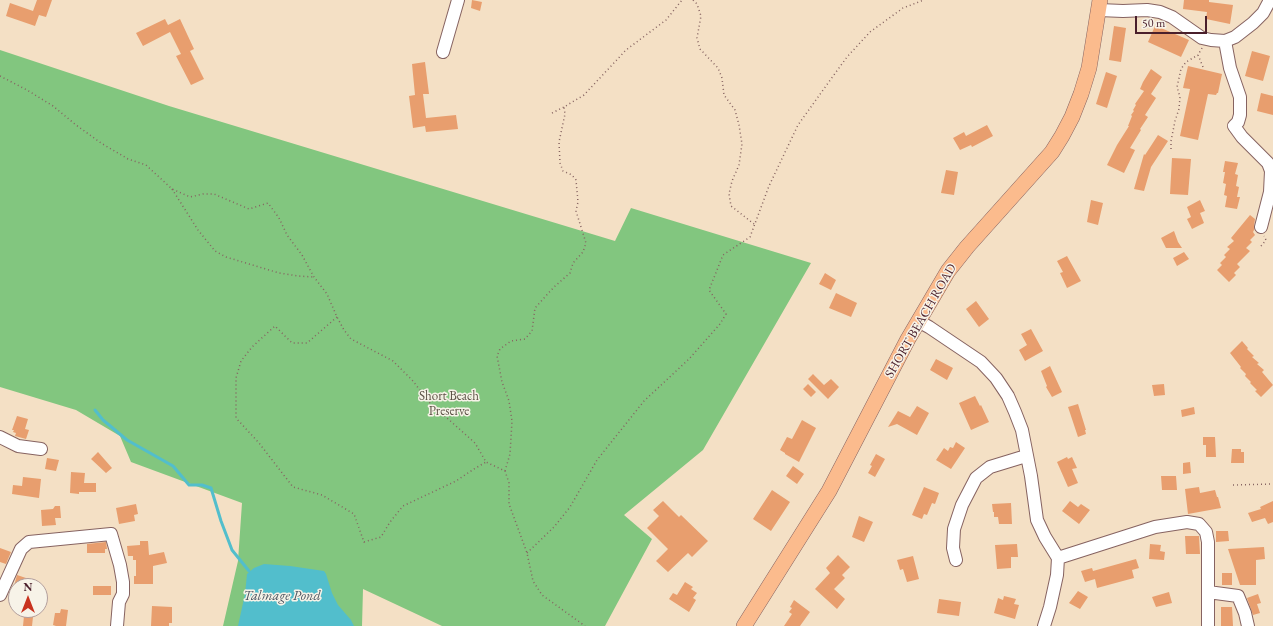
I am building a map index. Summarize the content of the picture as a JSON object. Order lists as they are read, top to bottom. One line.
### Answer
{"streets":{"main road":["SHORT BEACH ROAD"]},"water":["Talmage Pond"],"parks":["Short Beach Preserve"],"scale_bar":"50 m","north":"top"}
